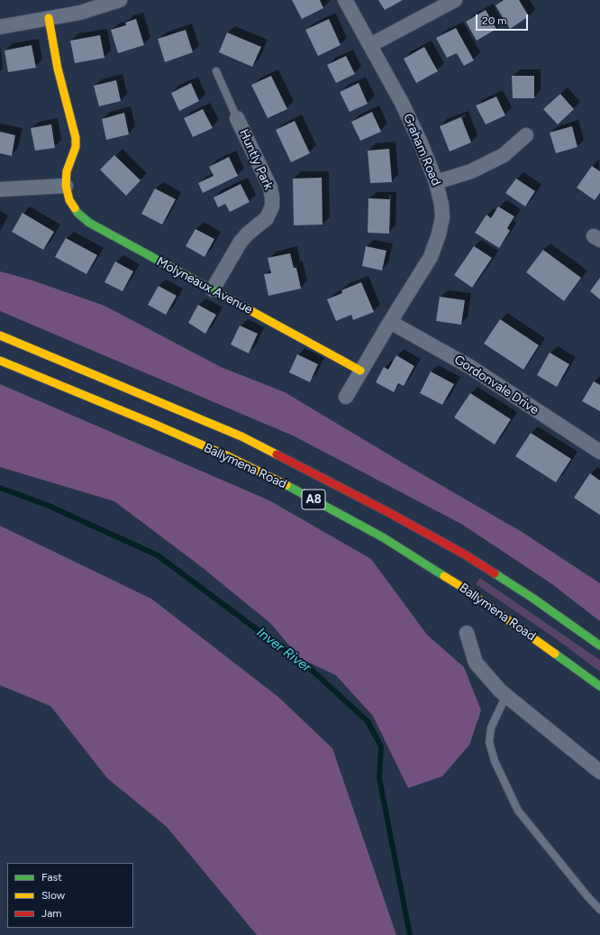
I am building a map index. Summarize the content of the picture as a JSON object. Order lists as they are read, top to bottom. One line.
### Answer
{"streets":{"main road":["Molyneaux Avenue","Ballymena Road","A8"],"street":["Graham Road","Huntly Park","Gordonvale Drive"]},"crossings":[["Graham Road","Molyneaux Avenue"],["Graham Road","Gordonvale Drive"],["Huntly Park","Molyneaux Avenue"]],"water":["Inver River"],"legend":["Fast","Slow","Jam"],"scale_bar":"20 m"}
